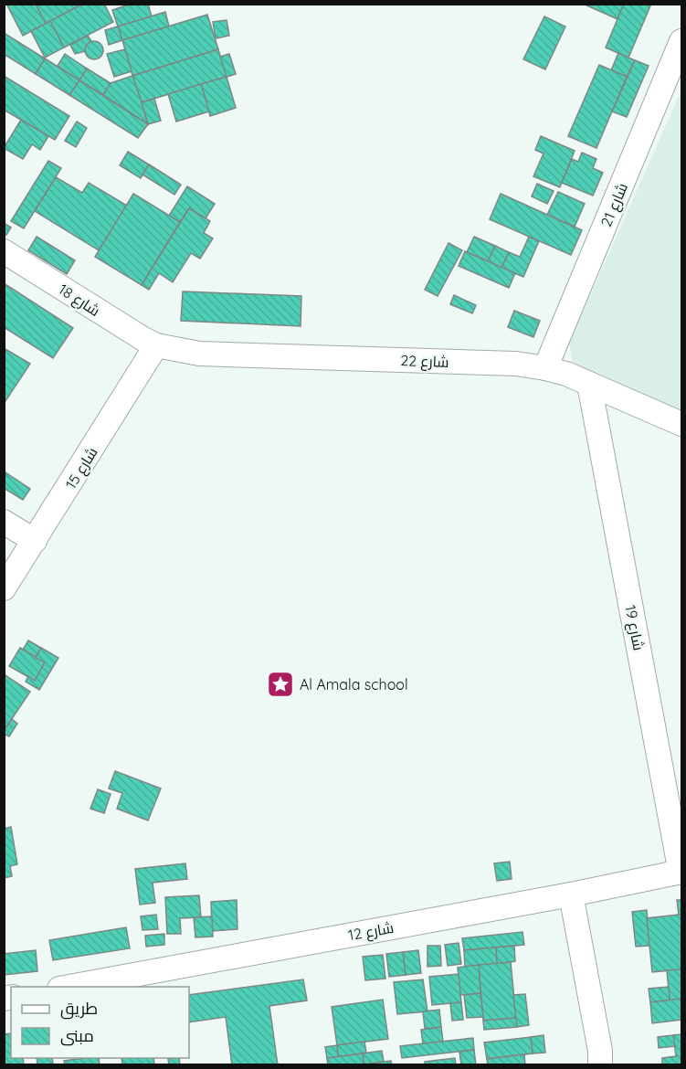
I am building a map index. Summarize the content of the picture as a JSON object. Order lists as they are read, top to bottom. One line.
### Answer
{"streets":{"street":["شارع 21","شارع 18","شارع 22","شارع 15","شارع 19","شارع 12"]},"crossings":[["شارع 21","شارع 22"],["شارع 18","شارع 22"],["شارع 18","شارع 15"],["شارع 22","شارع 15"],["شارع 22","شارع 19"],["شارع 19","شارع 12"]],"places":{"place":["Al Amala school"]},"legend":["طريق","مبنى"]}
